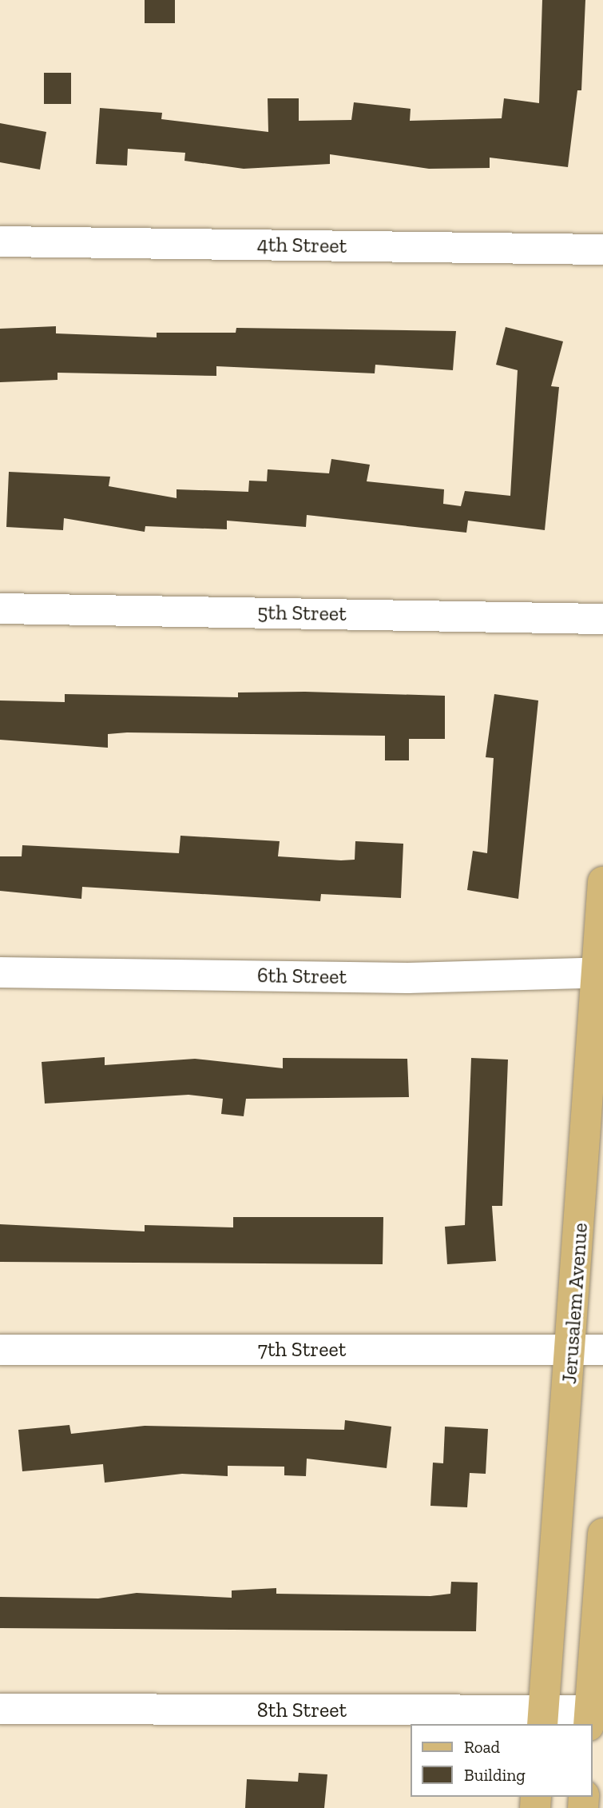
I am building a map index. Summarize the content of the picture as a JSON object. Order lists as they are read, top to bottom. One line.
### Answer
{"streets":{"main road":["Jerusalem Avenue"],"street":["4th Street","5th Street","6th Street","7th Street","8th Street"]},"crossings":[["6th Street","Jerusalem Avenue"],["Jerusalem Avenue","7th Street"],["Jerusalem Avenue","8th Street"]],"legend":["Road","Building"]}
